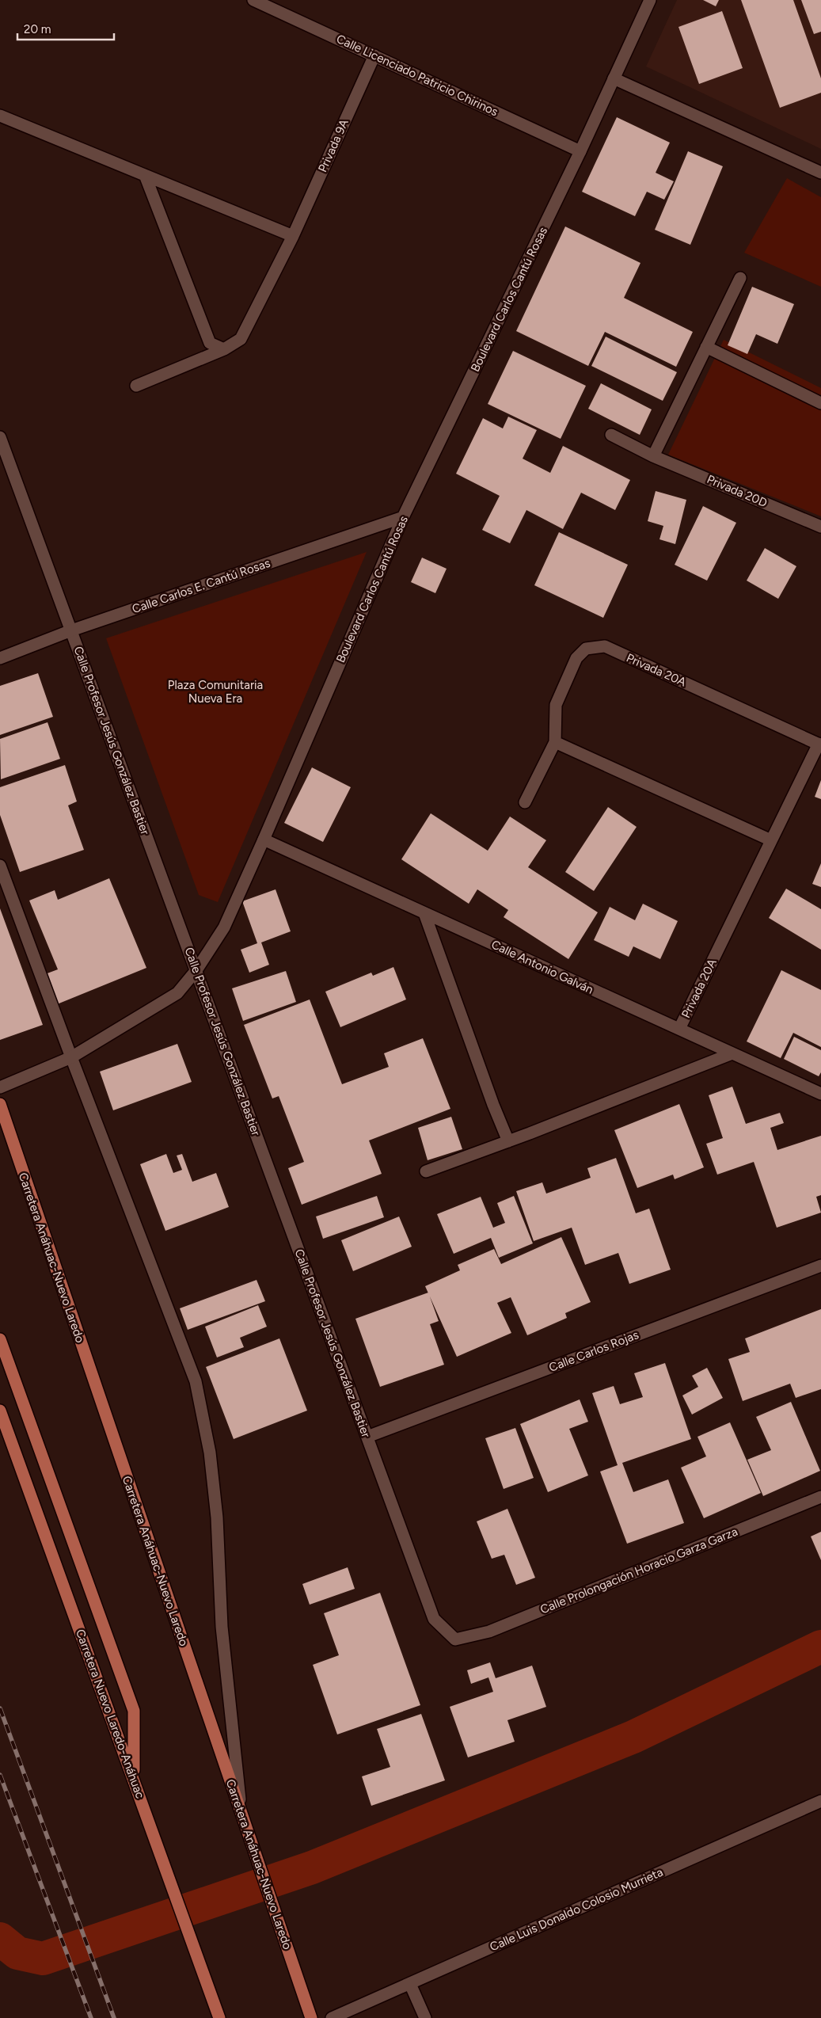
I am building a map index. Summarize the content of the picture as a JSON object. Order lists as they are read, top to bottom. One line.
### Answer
{"streets":{"main road":["Carretera Anáhuac-Nuevo Laredo","Carretera Nuevo Laredo-Anáhuac"],"street":["Calle Licenciado Patricio Chirinos","Privada 9A","Boulevard Carlos Cantú Rosas","Privada 20D","Calle Carlos E. Cantú Rosas","Privada 20A","Calle Profesor Jesús González Bastier","Calle Antonio Galván","Calle Carlos Rojas","Calle Prolongación Horacio Garza Garza","Calle Luis Donaldo Colosio Murrieta"]},"crossings":[["Calle Licenciado Patricio Chirinos","Privada 9A"],["Calle Licenciado Patricio Chirinos","Boulevard Carlos Cantú Rosas"],["Boulevard Carlos Cantú Rosas","Calle Carlos E. Cantú Rosas"],["Boulevard Carlos Cantú Rosas","Calle Profesor Jesús González Bastier"],["Boulevard Carlos Cantú Rosas","Calle Antonio Galván"],["Calle Carlos E. Cantú Rosas","Calle Profesor Jesús González Bastier"],["Privada 20A","Calle Antonio Galván"],["Calle Profesor Jesús González Bastier","Calle Carlos Rojas"],["Calle Profesor Jesús González Bastier","Calle Prolongación Horacio Garza Garza"]],"parks":["Plaza Comunitaria Nueva Era"],"scale_bar":"20 m"}
